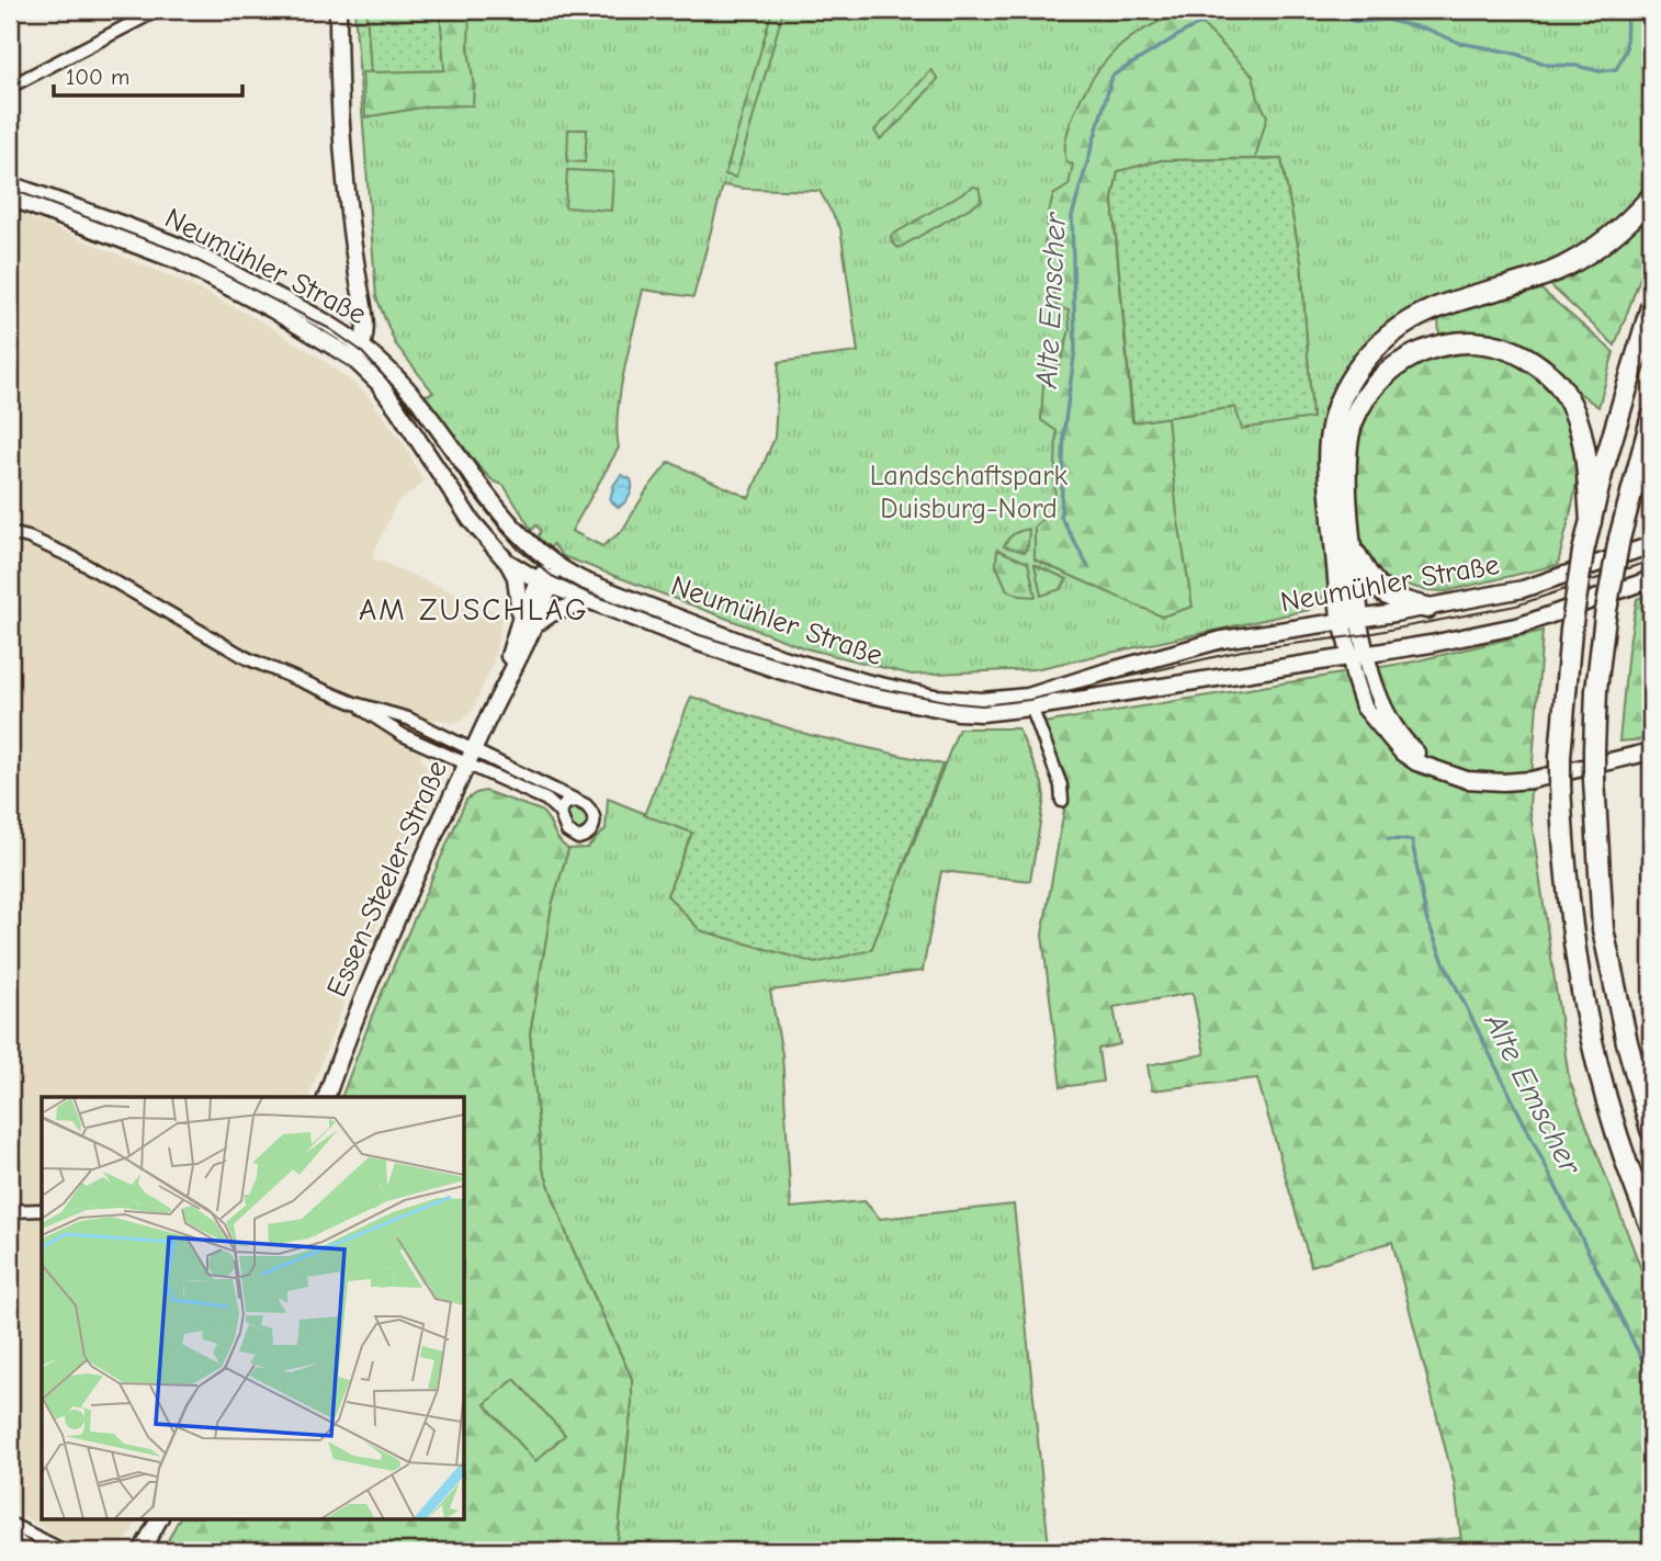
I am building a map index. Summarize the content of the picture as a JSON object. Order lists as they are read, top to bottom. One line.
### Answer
{"streets":{"main road":["Neumühler Straße","Essen-Steeler-Straße"]},"crossings":[["Neumühler Straße","Essen-Steeler-Straße"]],"districts":["AM ZUSCHLAG"],"water":["Alte Emscher"],"parks":["Landschaftspark Duisburg-Nord"],"scale_bar":"100 m"}
